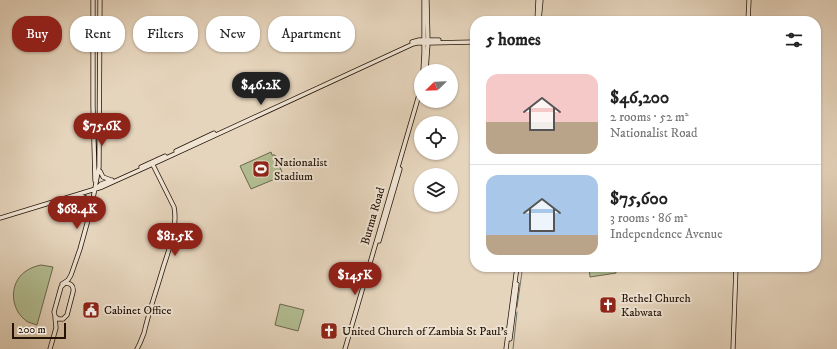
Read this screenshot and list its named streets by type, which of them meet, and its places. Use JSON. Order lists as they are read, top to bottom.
{
  "streets": {
    "main road": ["Burma Road"]
  },
  "places": {
    "sports": ["Nationalist Stadium"],
    "church": ["Bethel Church Kabwata", "United Church of Zambia St Paul's"],
    "public building": ["Cabinet Office"]
  },
  "scale_bar": "200 m",
  "north": "bottom left",
  "page": {
    "chip": [
      "Buy",
      "Rent",
      "Filters",
      "New",
      "Apartment"
    ],
    "heading": "5 homes",
    "list": [
      {
        "name": "$46,200",
        "note": "2 rooms · 52 m² · Nationalist Road"
      },
      {
        "name": "$75,600",
        "note": "3 rooms · 86 m² · Independence Avenue"
      }
    ],
    "price": [
      "$46.2K",
      "$75.6K",
      "$68.4K",
      "$81.5K",
      "$145K"
    ],
    "scale": "200 m"
  }
}
